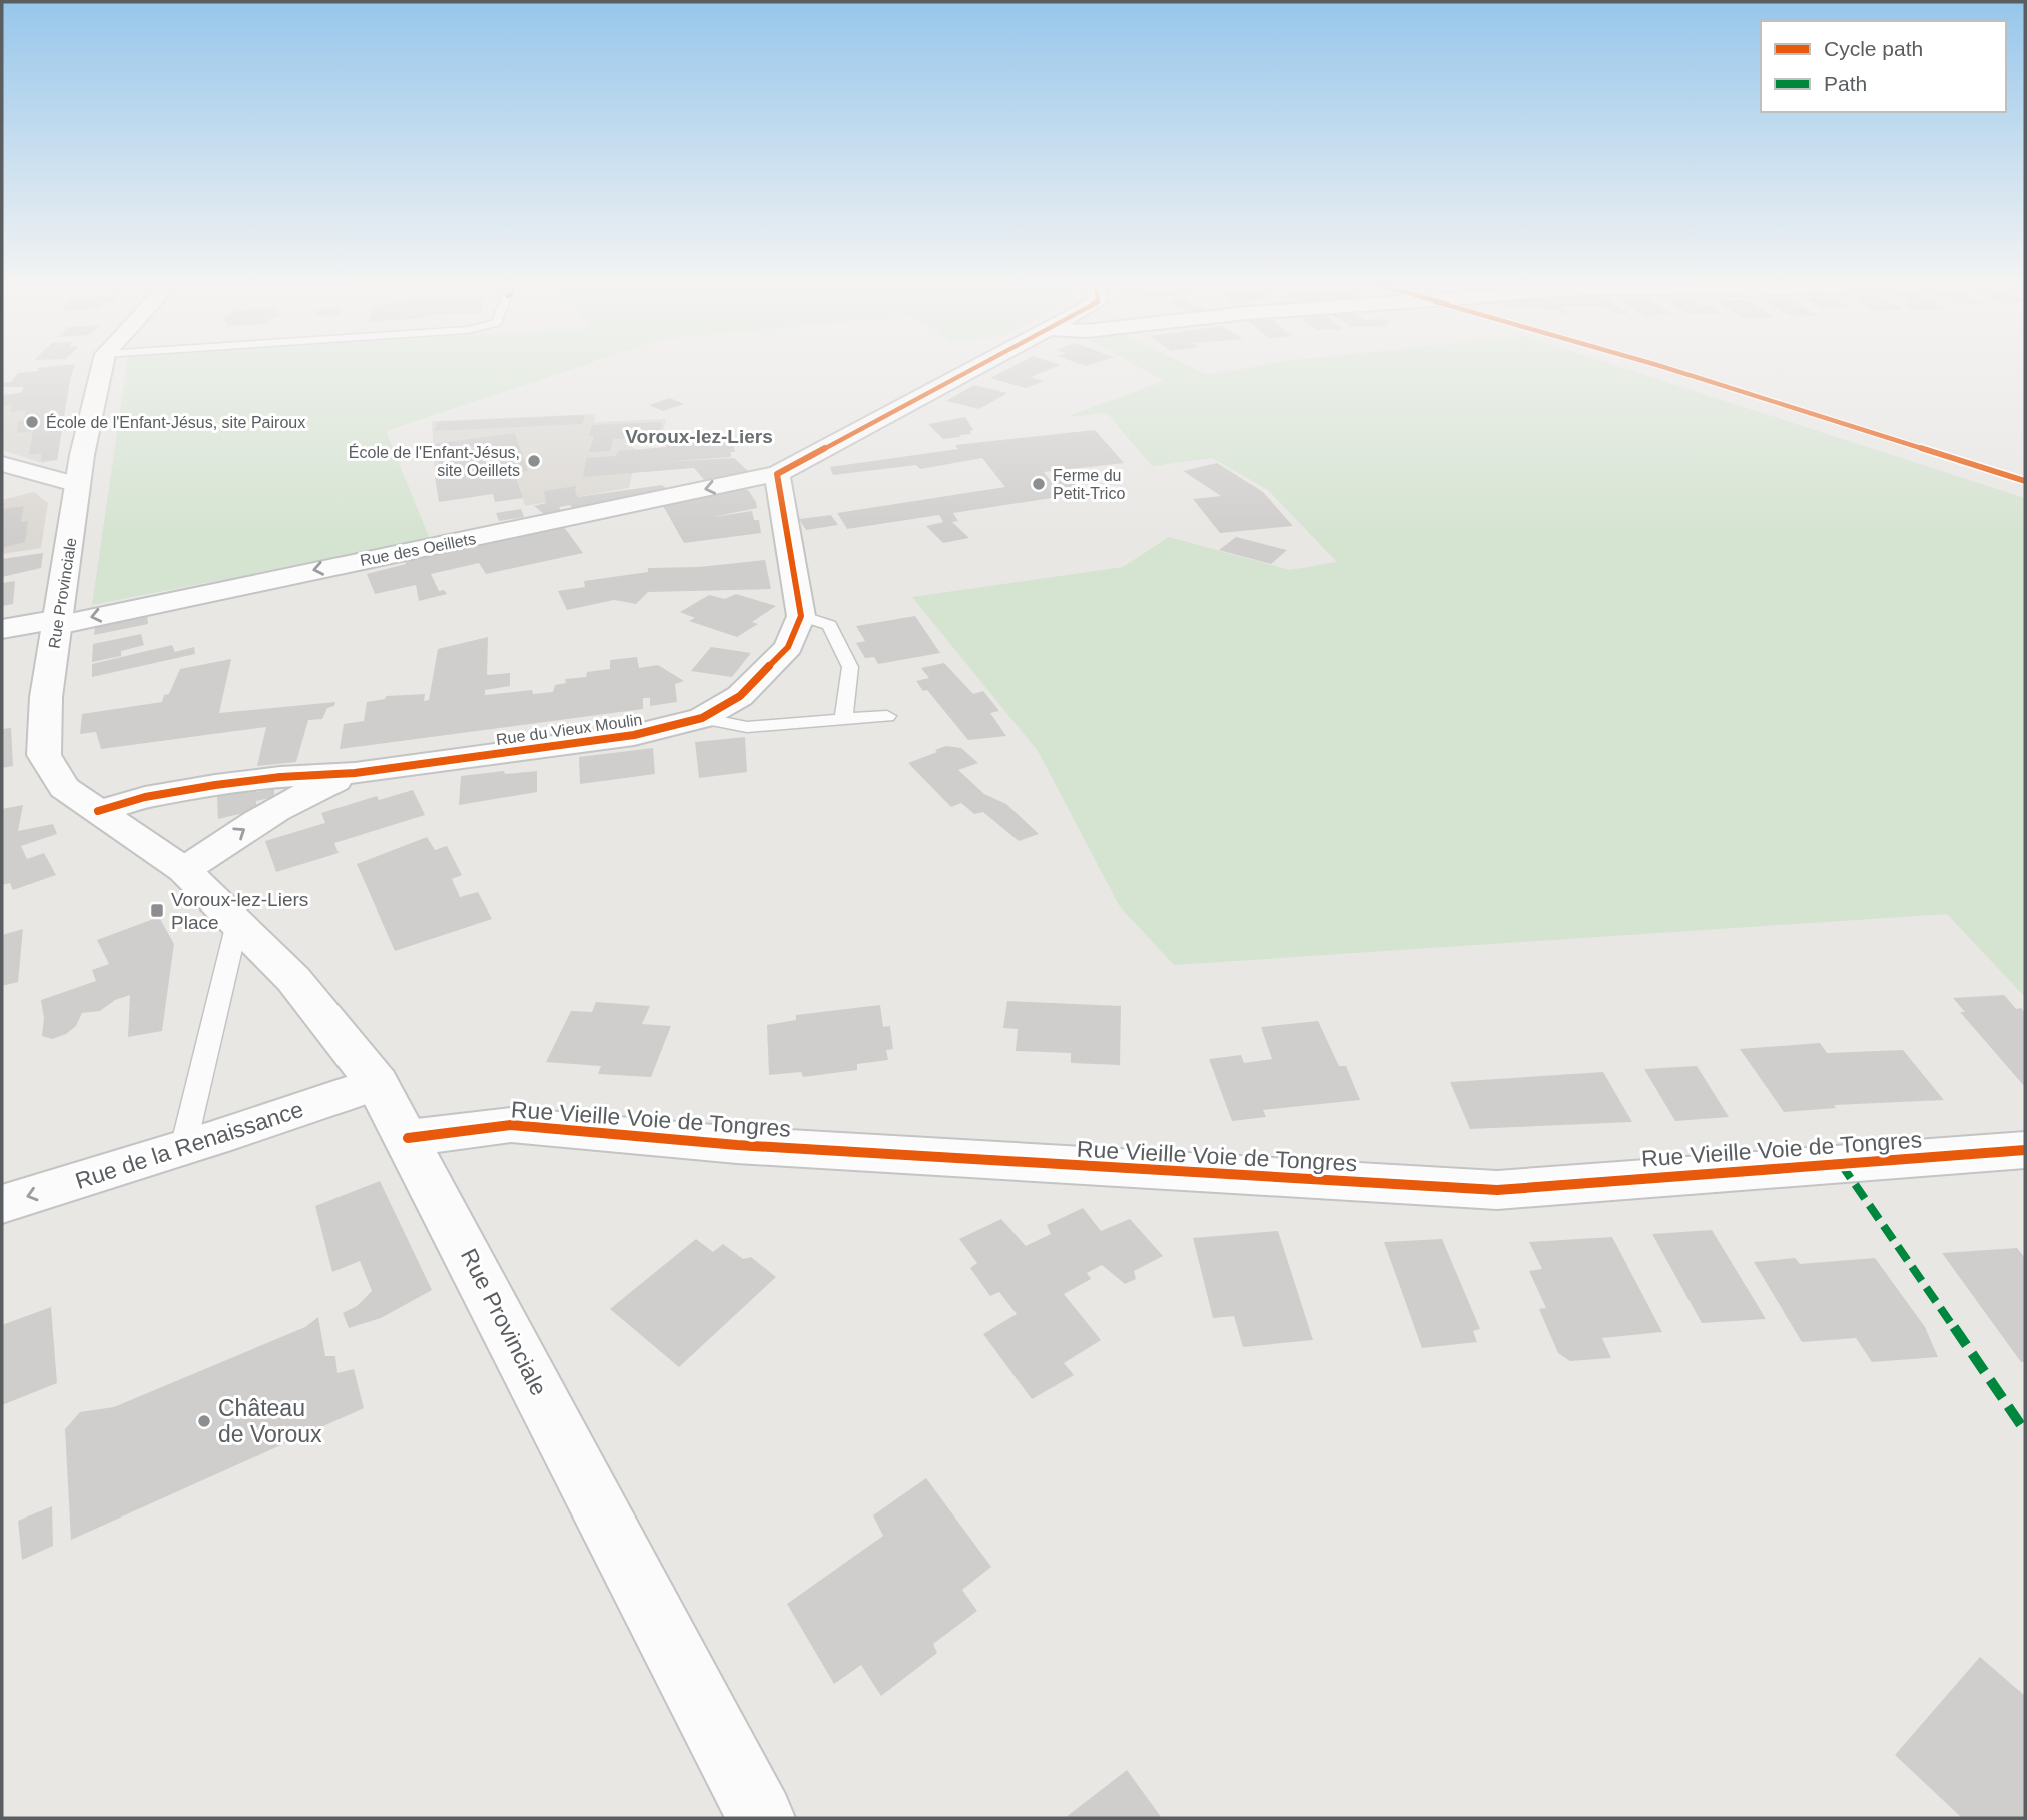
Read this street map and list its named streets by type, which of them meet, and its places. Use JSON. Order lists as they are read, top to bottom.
{
  "streets": {
    "street": [
      "Rue des Oeillets",
      "Rue Provinciale",
      "Rue du Vieux Moulin",
      "Rue Vieille Voie de Tongres",
      "Rue de la Renaissance"
    ]
  },
  "crossings": [
    ["Rue des Oeillets", "Rue Provinciale"],
    ["Rue Provinciale", "Rue Vieille Voie de Tongres"],
    ["Rue Provinciale", "Rue de la Renaissance"]
  ],
  "one_way": ["Rue de la Renaissance"],
  "districts": ["Voroux-lez-Liers"],
  "places": {
    "other": [
      "École de l'Enfant-Jésus, site Pairoux",
      "École de l'Enfant-Jésus, site Oeillets",
      "Ferme du Petit-Trico",
      "Château de Voroux"
    ],
    "transit": ["Voroux-lez-Liers Place"]
  },
  "legend": ["Cycle path", "Path"]
}
